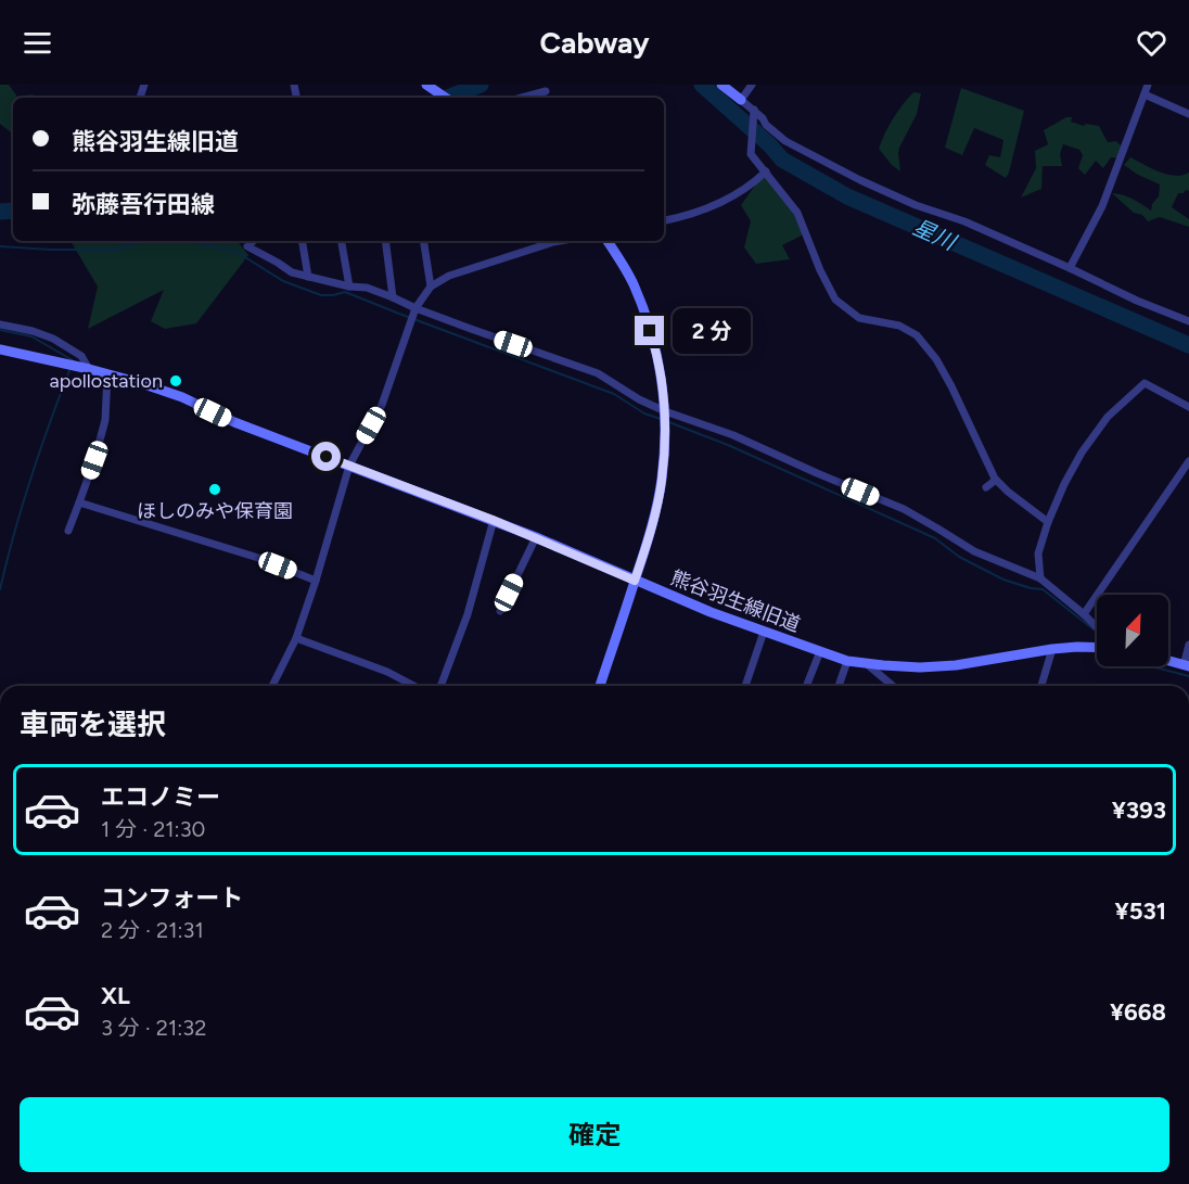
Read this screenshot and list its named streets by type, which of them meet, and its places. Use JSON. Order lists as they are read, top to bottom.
{
  "streets": {
    "street": ["熊谷羽生線旧道"]
  },
  "water": ["星川"],
  "places": ["apollostation", "ほしのみや保育園"],
  "north": "top right",
  "page": {
    "header": "Cabway",
    "banner": ["熊谷羽生線旧道", "弥藤吾行田線"],
    "bubble": "2 分",
    "heading": "車両を選択",
    "list": [
      {
        "name": "エコノミー",
        "note": "1 分 · 21:30",
        "value": "¥393"
      },
      {
        "name": "コンフォート",
        "note": "2 分 · 21:31",
        "value": "¥531"
      },
      {
        "name": "XL",
        "note": "3 分 · 21:32",
        "value": "¥668"
      }
    ],
    "buttons": "確定"
  }
}
